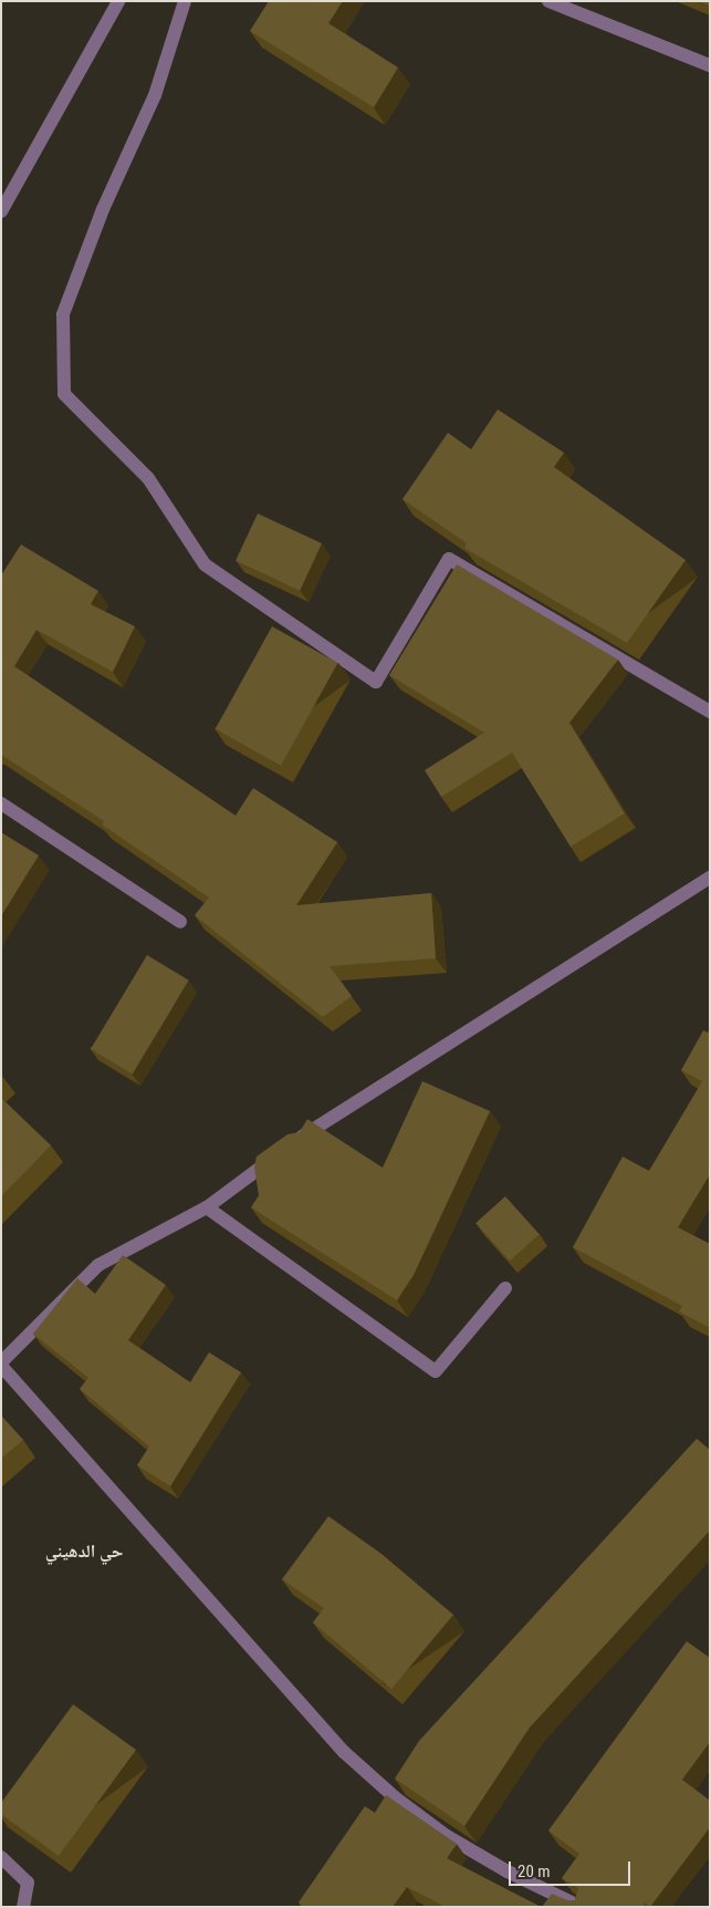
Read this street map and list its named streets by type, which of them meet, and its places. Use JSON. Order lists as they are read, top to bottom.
{
  "districts": ["حي الدهيني"],
  "scale_bar": "20 m"
}
